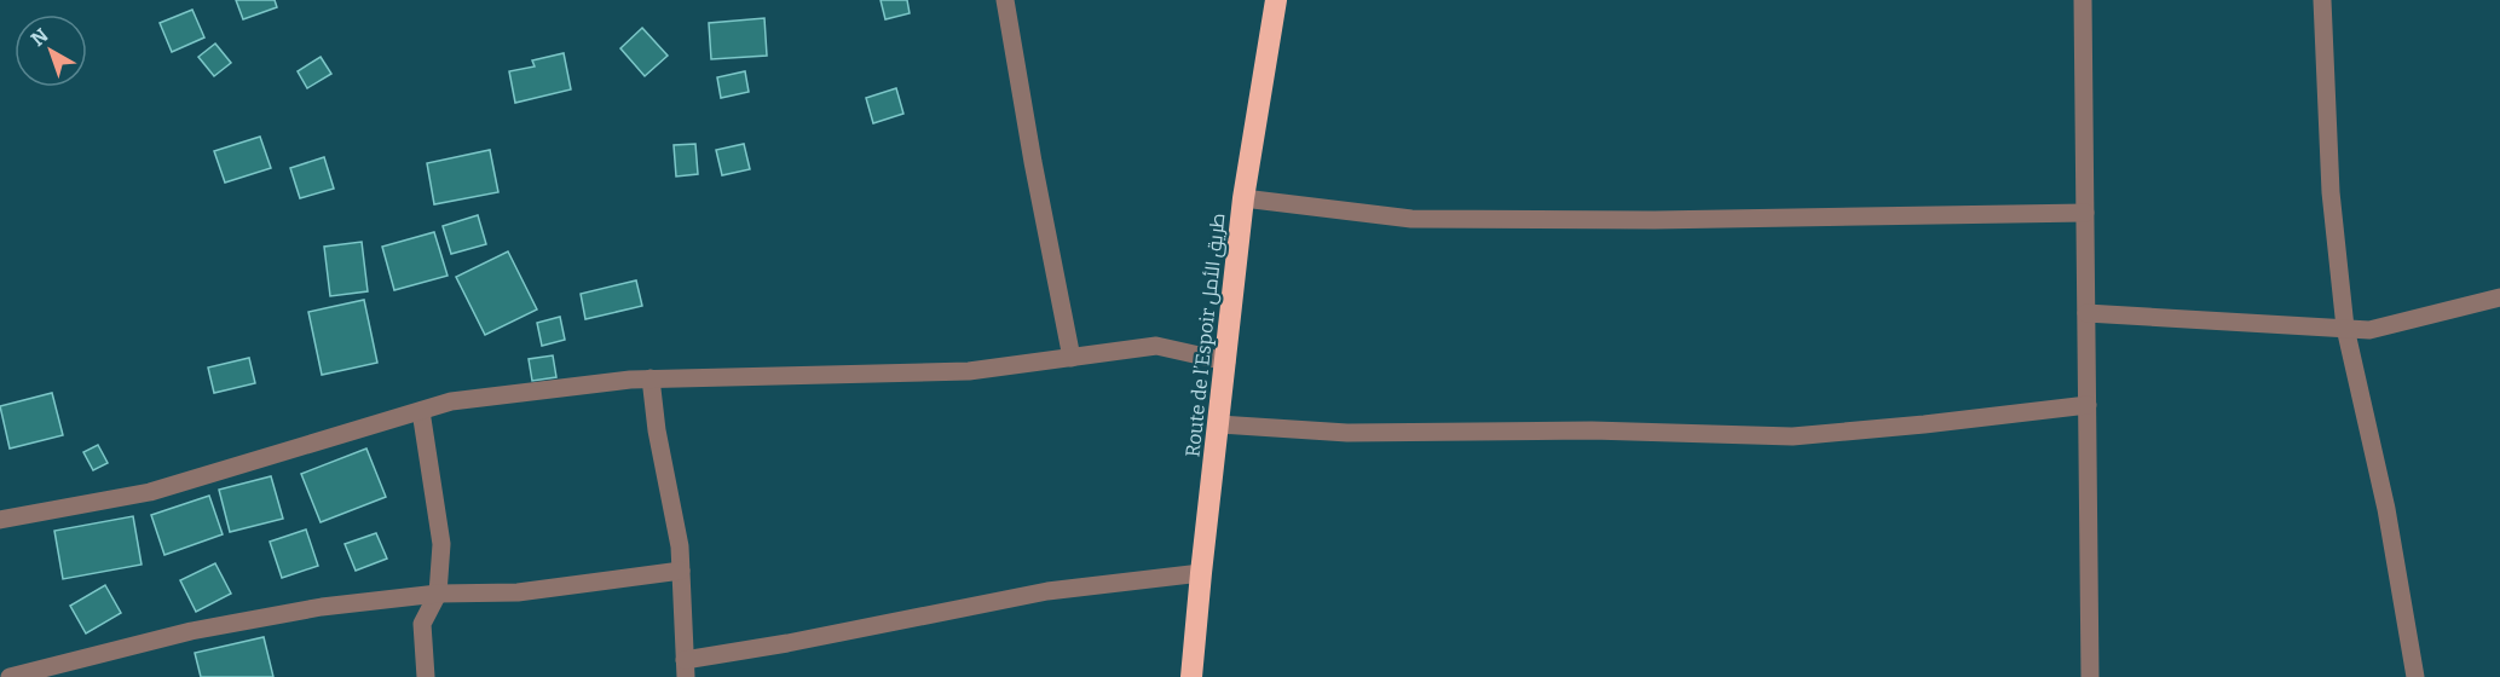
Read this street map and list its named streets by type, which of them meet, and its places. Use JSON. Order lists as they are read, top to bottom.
{
  "streets": {
    "highway": ["Route de l’Espoir طريق الأمل"]
  },
  "north": "top left"
}
